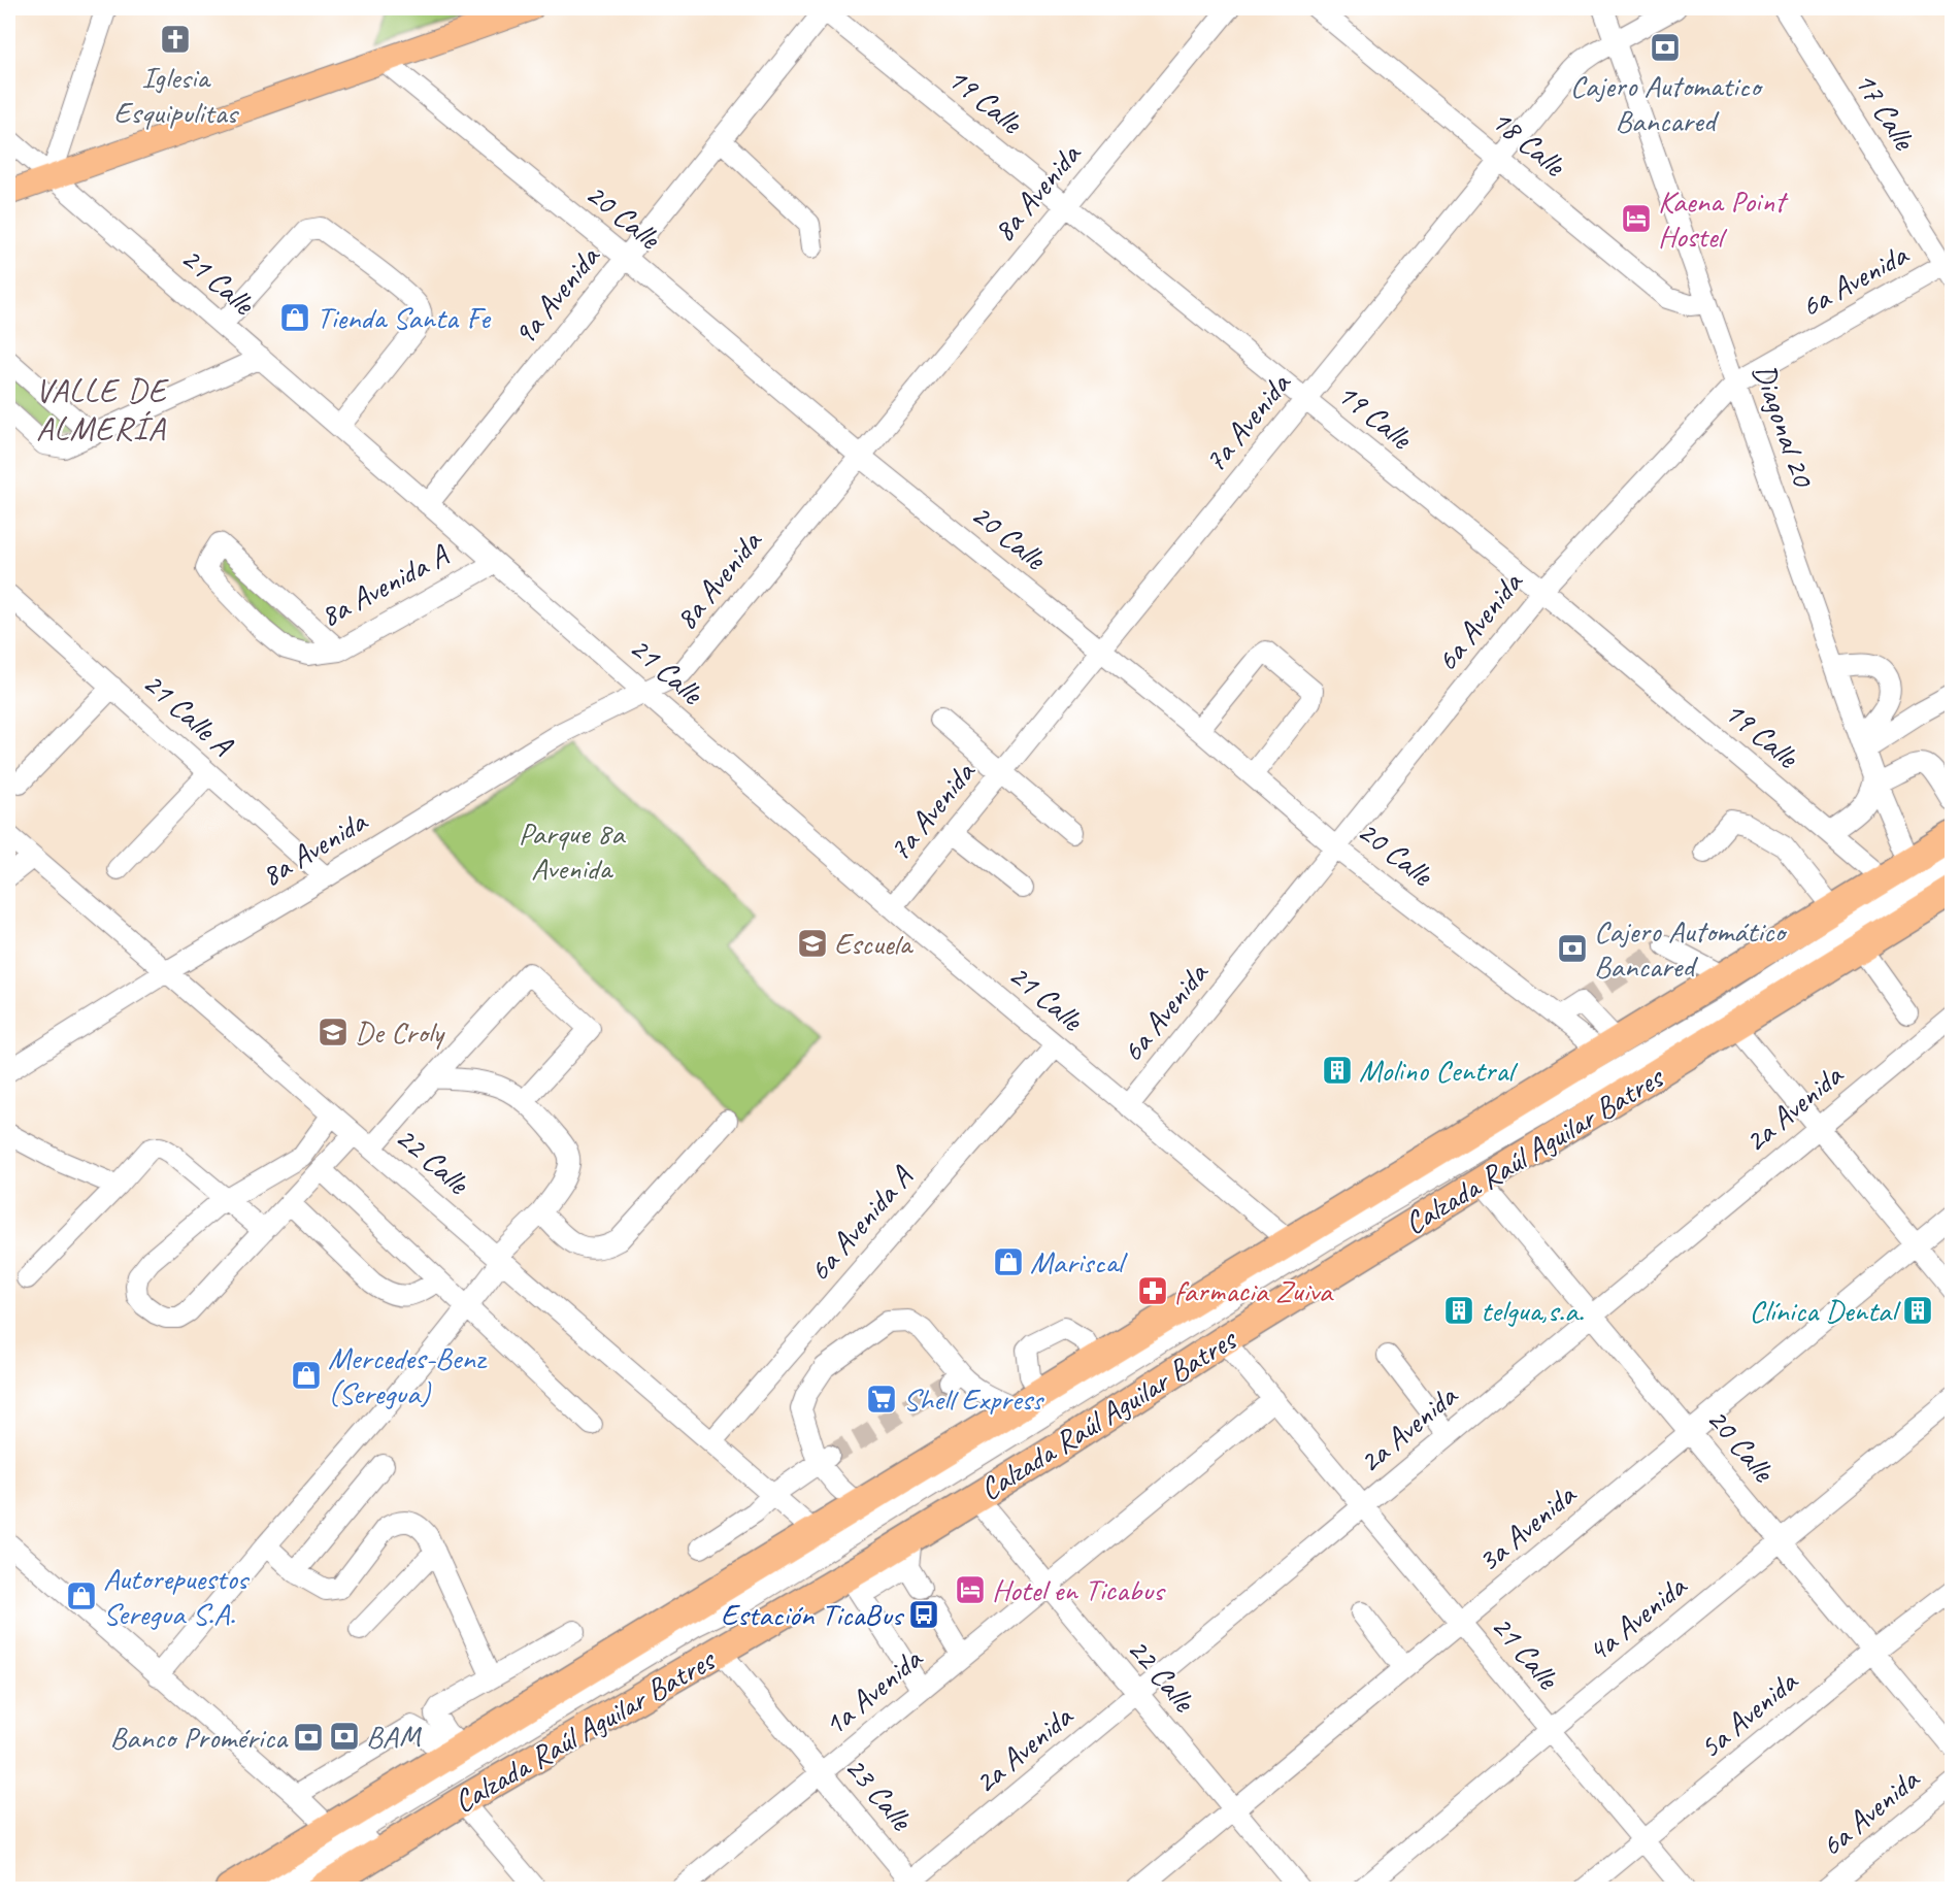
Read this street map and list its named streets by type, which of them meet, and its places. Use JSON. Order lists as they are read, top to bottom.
{
  "streets": {
    "highway": ["Calzada Raúl Aguilar Batres"],
    "street": [
      "19 Calle",
      "17 Calle",
      "18 Calle",
      "8a Avenida",
      "20 Calle",
      "21 Calle",
      "6a Avenida",
      "9a Avenida",
      "7a Avenida",
      "Diagonal 20",
      "8a Avenida A",
      "21 Calle A",
      "2a Avenida",
      "22 Calle",
      "6a Avenida A",
      "3a Avenida",
      "4a Avenida",
      "1a Avenida",
      "5a Avenida",
      "23 Calle"
    ]
  },
  "crossings": [
    ["19 Calle", "8a Avenida"],
    ["19 Calle", "6a Avenida"],
    ["19 Calle", "9a Avenida"],
    ["19 Calle", "7a Avenida"],
    ["19 Calle", "Calzada Raúl Aguilar Batres"],
    ["17 Calle", "6a Avenida"],
    ["18 Calle", "7a Avenida"],
    ["18 Calle", "Diagonal 20"],
    ["8a Avenida", "20 Calle"],
    ["8a Avenida", "21 Calle"],
    ["8a Avenida", "21 Calle A"],
    ["8a Avenida", "22 Calle"],
    ["20 Calle", "6a Avenida"],
    ["20 Calle", "9a Avenida"],
    ["20 Calle", "7a Avenida"],
    ["20 Calle", "2a Avenida"],
    ["20 Calle", "Calzada Raúl Aguilar Batres"],
    ["20 Calle", "3a Avenida"],
    ["20 Calle", "4a Avenida"],
    ["20 Calle", "5a Avenida"],
    ["21 Calle", "6a Avenida"],
    ["21 Calle", "9a Avenida"],
    ["21 Calle", "7a Avenida"],
    ["21 Calle", "8a Avenida A"],
    ["21 Calle", "2a Avenida"],
    ["21 Calle", "Calzada Raúl Aguilar Batres"],
    ["21 Calle", "6a Avenida A"],
    ["21 Calle", "3a Avenida"],
    ["21 Calle", "4a Avenida"],
    ["21 Calle", "1a Avenida"],
    ["21 Calle", "5a Avenida"],
    ["6a Avenida", "Diagonal 20"],
    ["7a Avenida", "Diagonal 20"],
    ["Diagonal 20", "Calzada Raúl Aguilar Batres"],
    ["2a Avenida", "22 Calle"],
    ["2a Avenida", "23 Calle"],
    ["Calzada Raúl Aguilar Batres", "22 Calle"],
    ["Calzada Raúl Aguilar Batres", "23 Calle"],
    ["22 Calle", "6a Avenida A"],
    ["22 Calle", "3a Avenida"],
    ["22 Calle", "1a Avenida"],
    ["1a Avenida", "23 Calle"]
  ],
  "districts": ["VALLE DE ALMERÍA"],
  "parks": ["Parque 8a Avenida"],
  "places": {
    "church": ["Iglesia Esquipulitas"],
    "bank": [
      "Cajero Automatico Bancared",
      "Cajero Automático Bancared",
      "BAM",
      "Banco Promérica"
    ],
    "hotel": ["Kaena Point Hostel", "Hotel en Ticabus"],
    "shop": [
      "Tienda Santa Fe",
      "Mariscal",
      "Mercedes-Benz (Seregua)",
      "Autorepuestos Seregua S.A."
    ],
    "school or university": ["Escuela", "De Croly"],
    "building": ["Molino Central", "telgua,s.a.", "Clínica Dental"],
    "pharmacy": ["farmacia Zuiva"],
    "supermarket": ["Shell Express"],
    "bus stop": ["Estación TicaBus"]
  }
}
